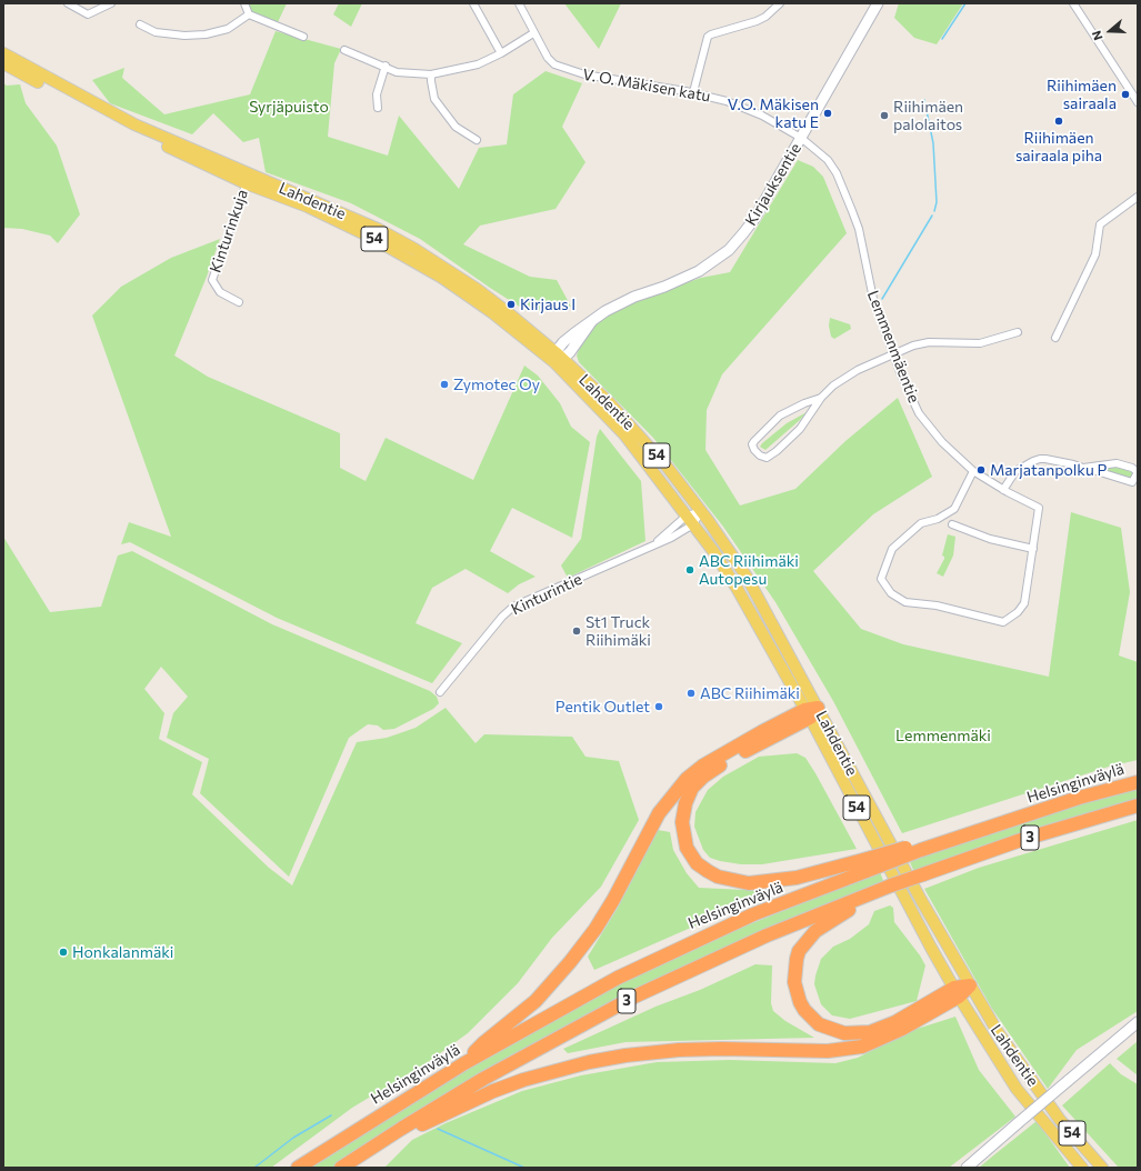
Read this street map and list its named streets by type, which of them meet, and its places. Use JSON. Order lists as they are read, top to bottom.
{
  "streets": {
    "highway": ["Helsinginväylä", "3"],
    "main road": ["Lahdentie", "54"],
    "street": [
      "V. O. Mäkisen katu",
      "Kirjauksentie",
      "Kinturinkuja",
      "Lemmenmäentie",
      "Kinturintie"
    ]
  },
  "crossings": [
    ["V. O. Mäkisen katu", "Kirjauksentie"],
    ["V. O. Mäkisen katu", "Lemmenmäentie"],
    ["Kirjauksentie", "Lahdentie"],
    ["Kirjauksentie", "Lemmenmäentie"],
    ["Lahdentie", "Kinturinkuja"],
    ["Lahdentie", "Kinturintie"]
  ],
  "parks": ["Syrjäpuisto", "Lemmenmäki"],
  "places": [
    "Riihimäen sairaala",
    "V.O. Mäkisen katu E",
    "Riihimäen palolaitos",
    "Riihimäen sairaala piha",
    "Kirjaus I",
    "Zymotec Oy",
    "Marjatanpolku P",
    "ABC Riihimäki Autopesu",
    "St1 Truck Riihimäki",
    "ABC Riihimäki",
    "Pentik Outlet",
    "Honkalanmäki"
  ],
  "north": "left"
}
